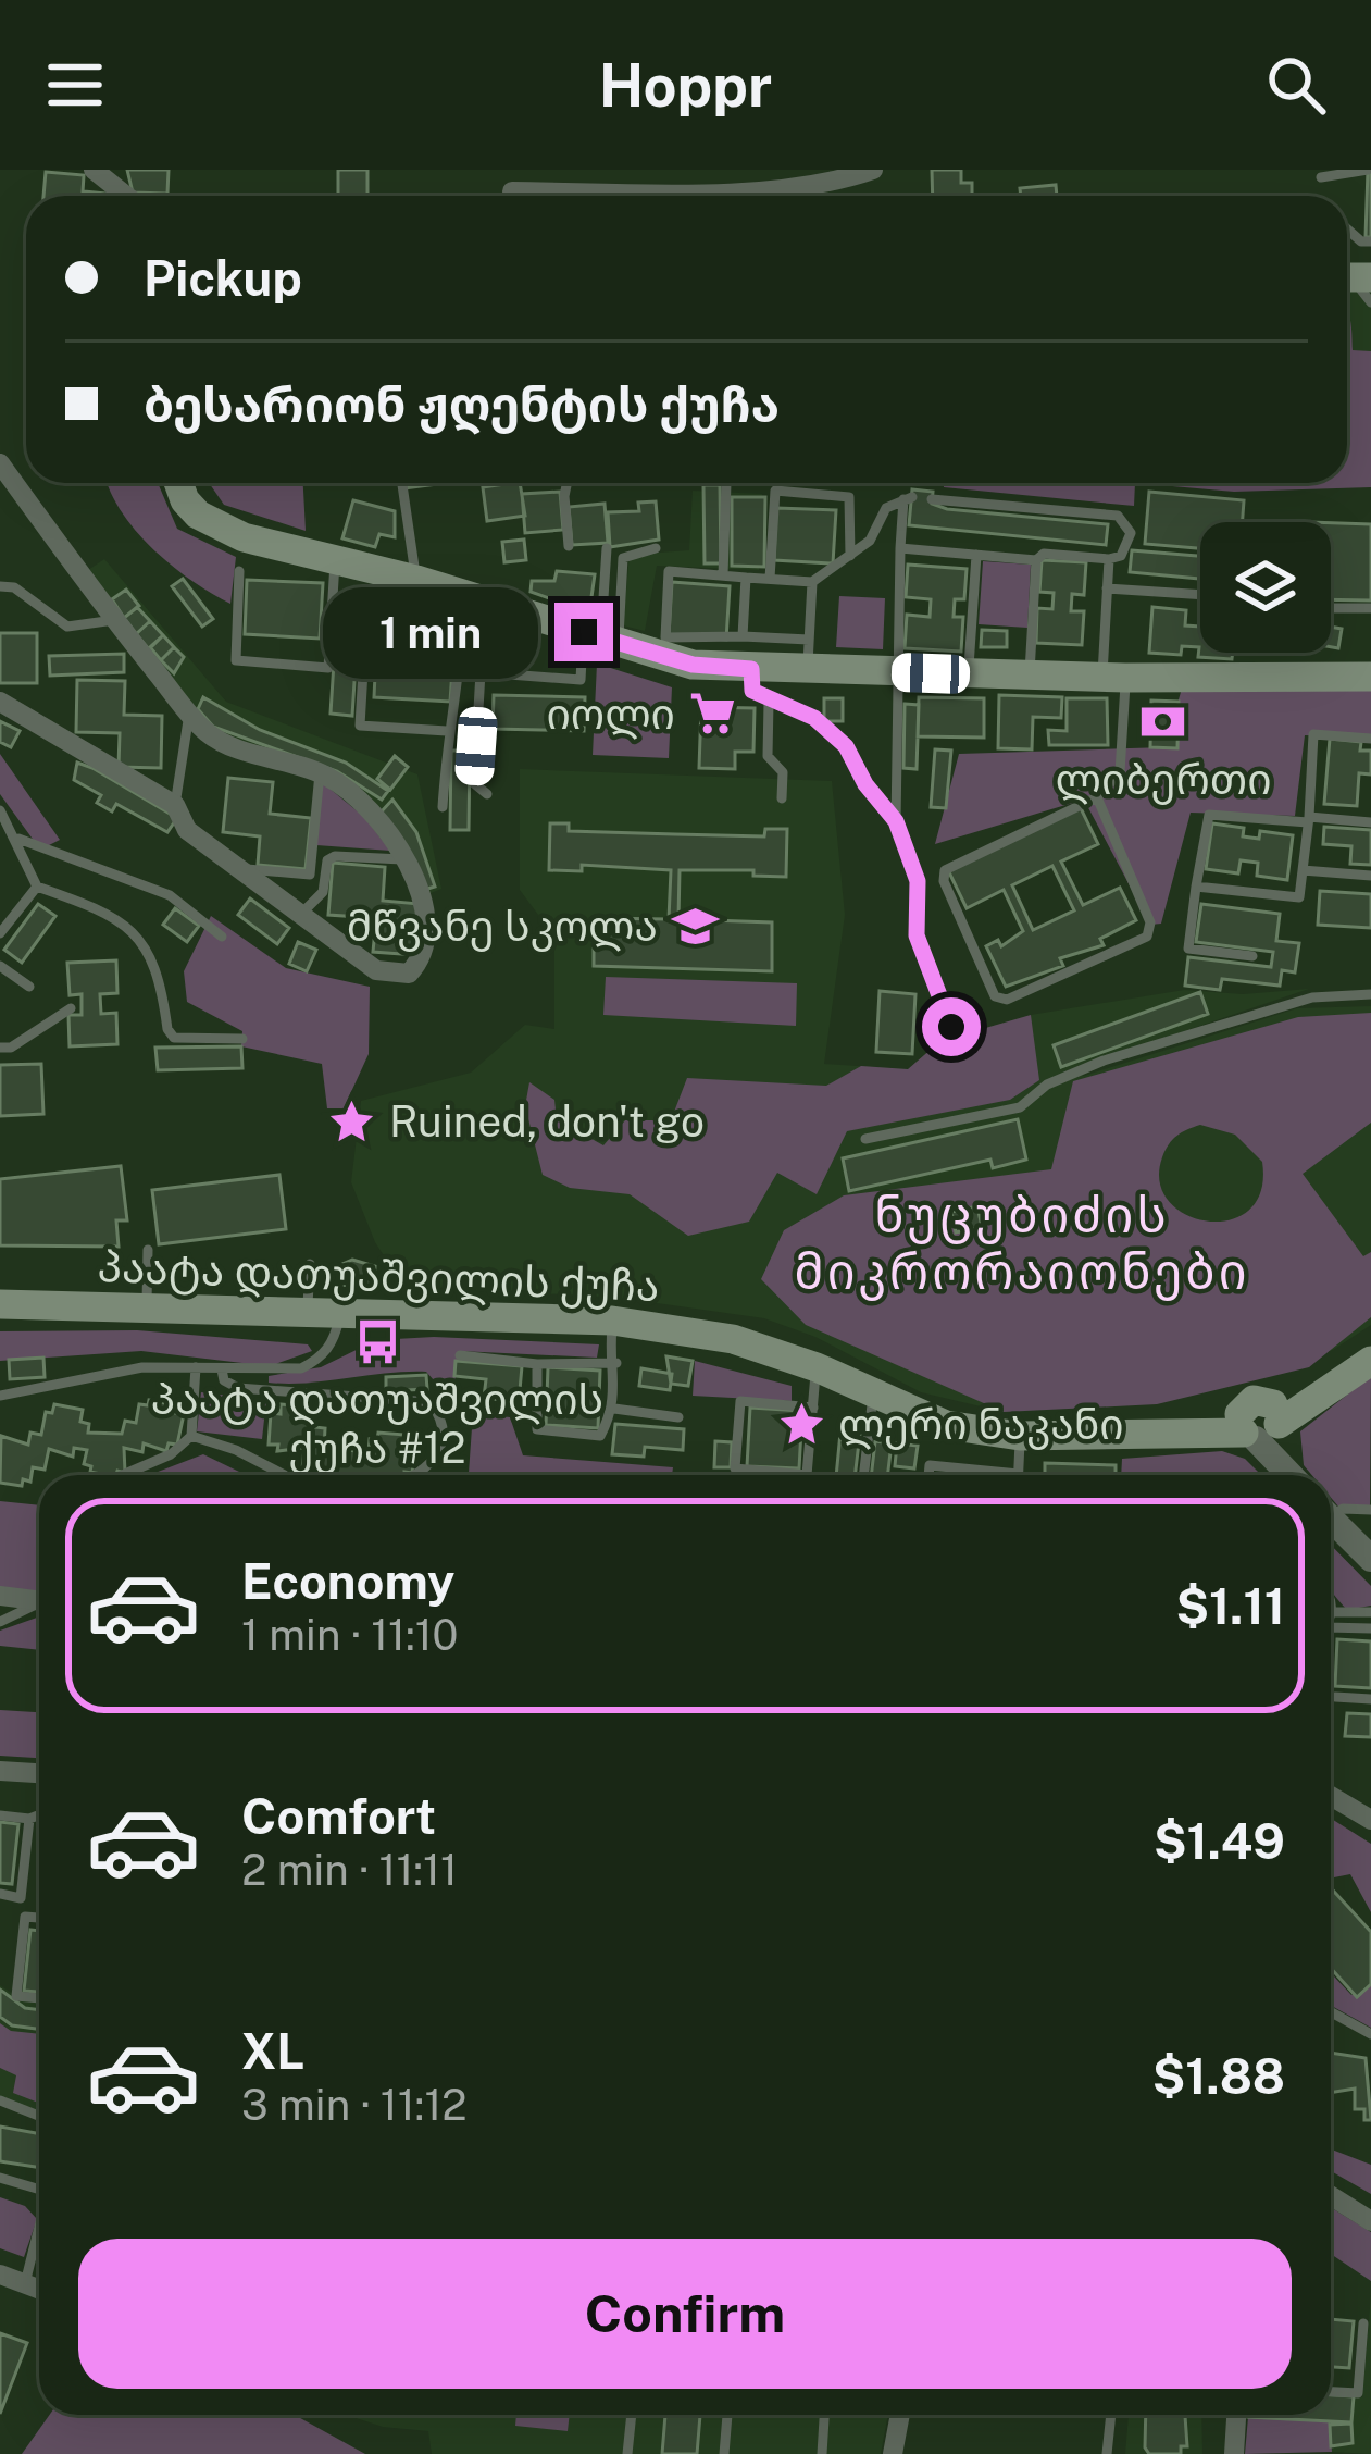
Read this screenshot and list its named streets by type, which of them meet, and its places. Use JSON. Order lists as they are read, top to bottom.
{
  "streets": {
    "main road": ["პაატა დათუაშვილის ქუჩა"]
  },
  "districts": ["ნუცუბიძის მიკრორაიონები"],
  "places": {
    "supermarket": ["იოლი"],
    "bank": ["ლიბერთი"],
    "school or university": ["მწვანე სკოლა"],
    "place": ["Ruined, don't go", "ლერი ნაკანი"],
    "bus stop": ["პაატა დათუაშვილის ქუჩა #12"]
  },
  "page": {
    "header": "Hoppr",
    "banner": ["Pickup", "ბესარიონ ჟღენტის ქუჩა"],
    "bubble": "1 min",
    "list": [
      {
        "name": "Economy",
        "note": "1 min · 11:10",
        "value": "$1.11"
      },
      {
        "name": "Comfort",
        "note": "2 min · 11:11",
        "value": "$1.49"
      },
      {
        "name": "XL",
        "note": "3 min · 11:12",
        "value": "$1.88"
      }
    ],
    "buttons": "Confirm"
  }
}
